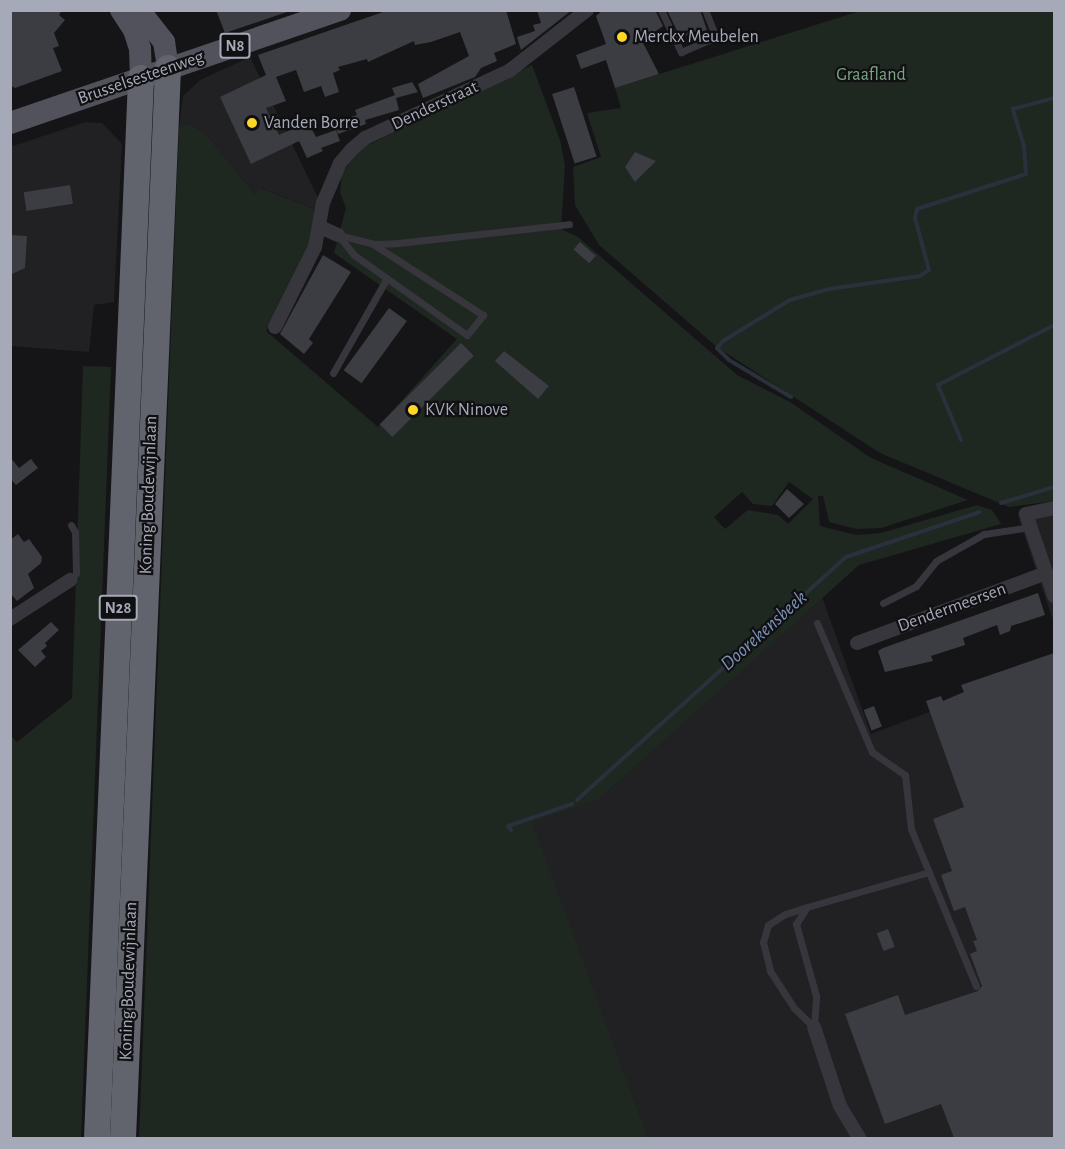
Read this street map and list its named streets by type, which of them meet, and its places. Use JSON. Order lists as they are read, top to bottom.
{
  "streets": {
    "highway": ["Koning Boudewijnlaan", "N28"],
    "main road": ["N8", "Brusselsesteenweg"],
    "street": ["Denderstraat", "Dendermeersen"]
  },
  "crossings": [
    ["Brusselsesteenweg", "Koning Boudewijnlaan"],
    ["Brusselsesteenweg", "N28"],
    ["Koning Boudewijnlaan", "N28"]
  ],
  "water": ["Doorekensbeek"],
  "parks": ["Graafland"],
  "places": ["Merckx Meubelen", "Vanden Borre", "KVK Ninove"]
}
